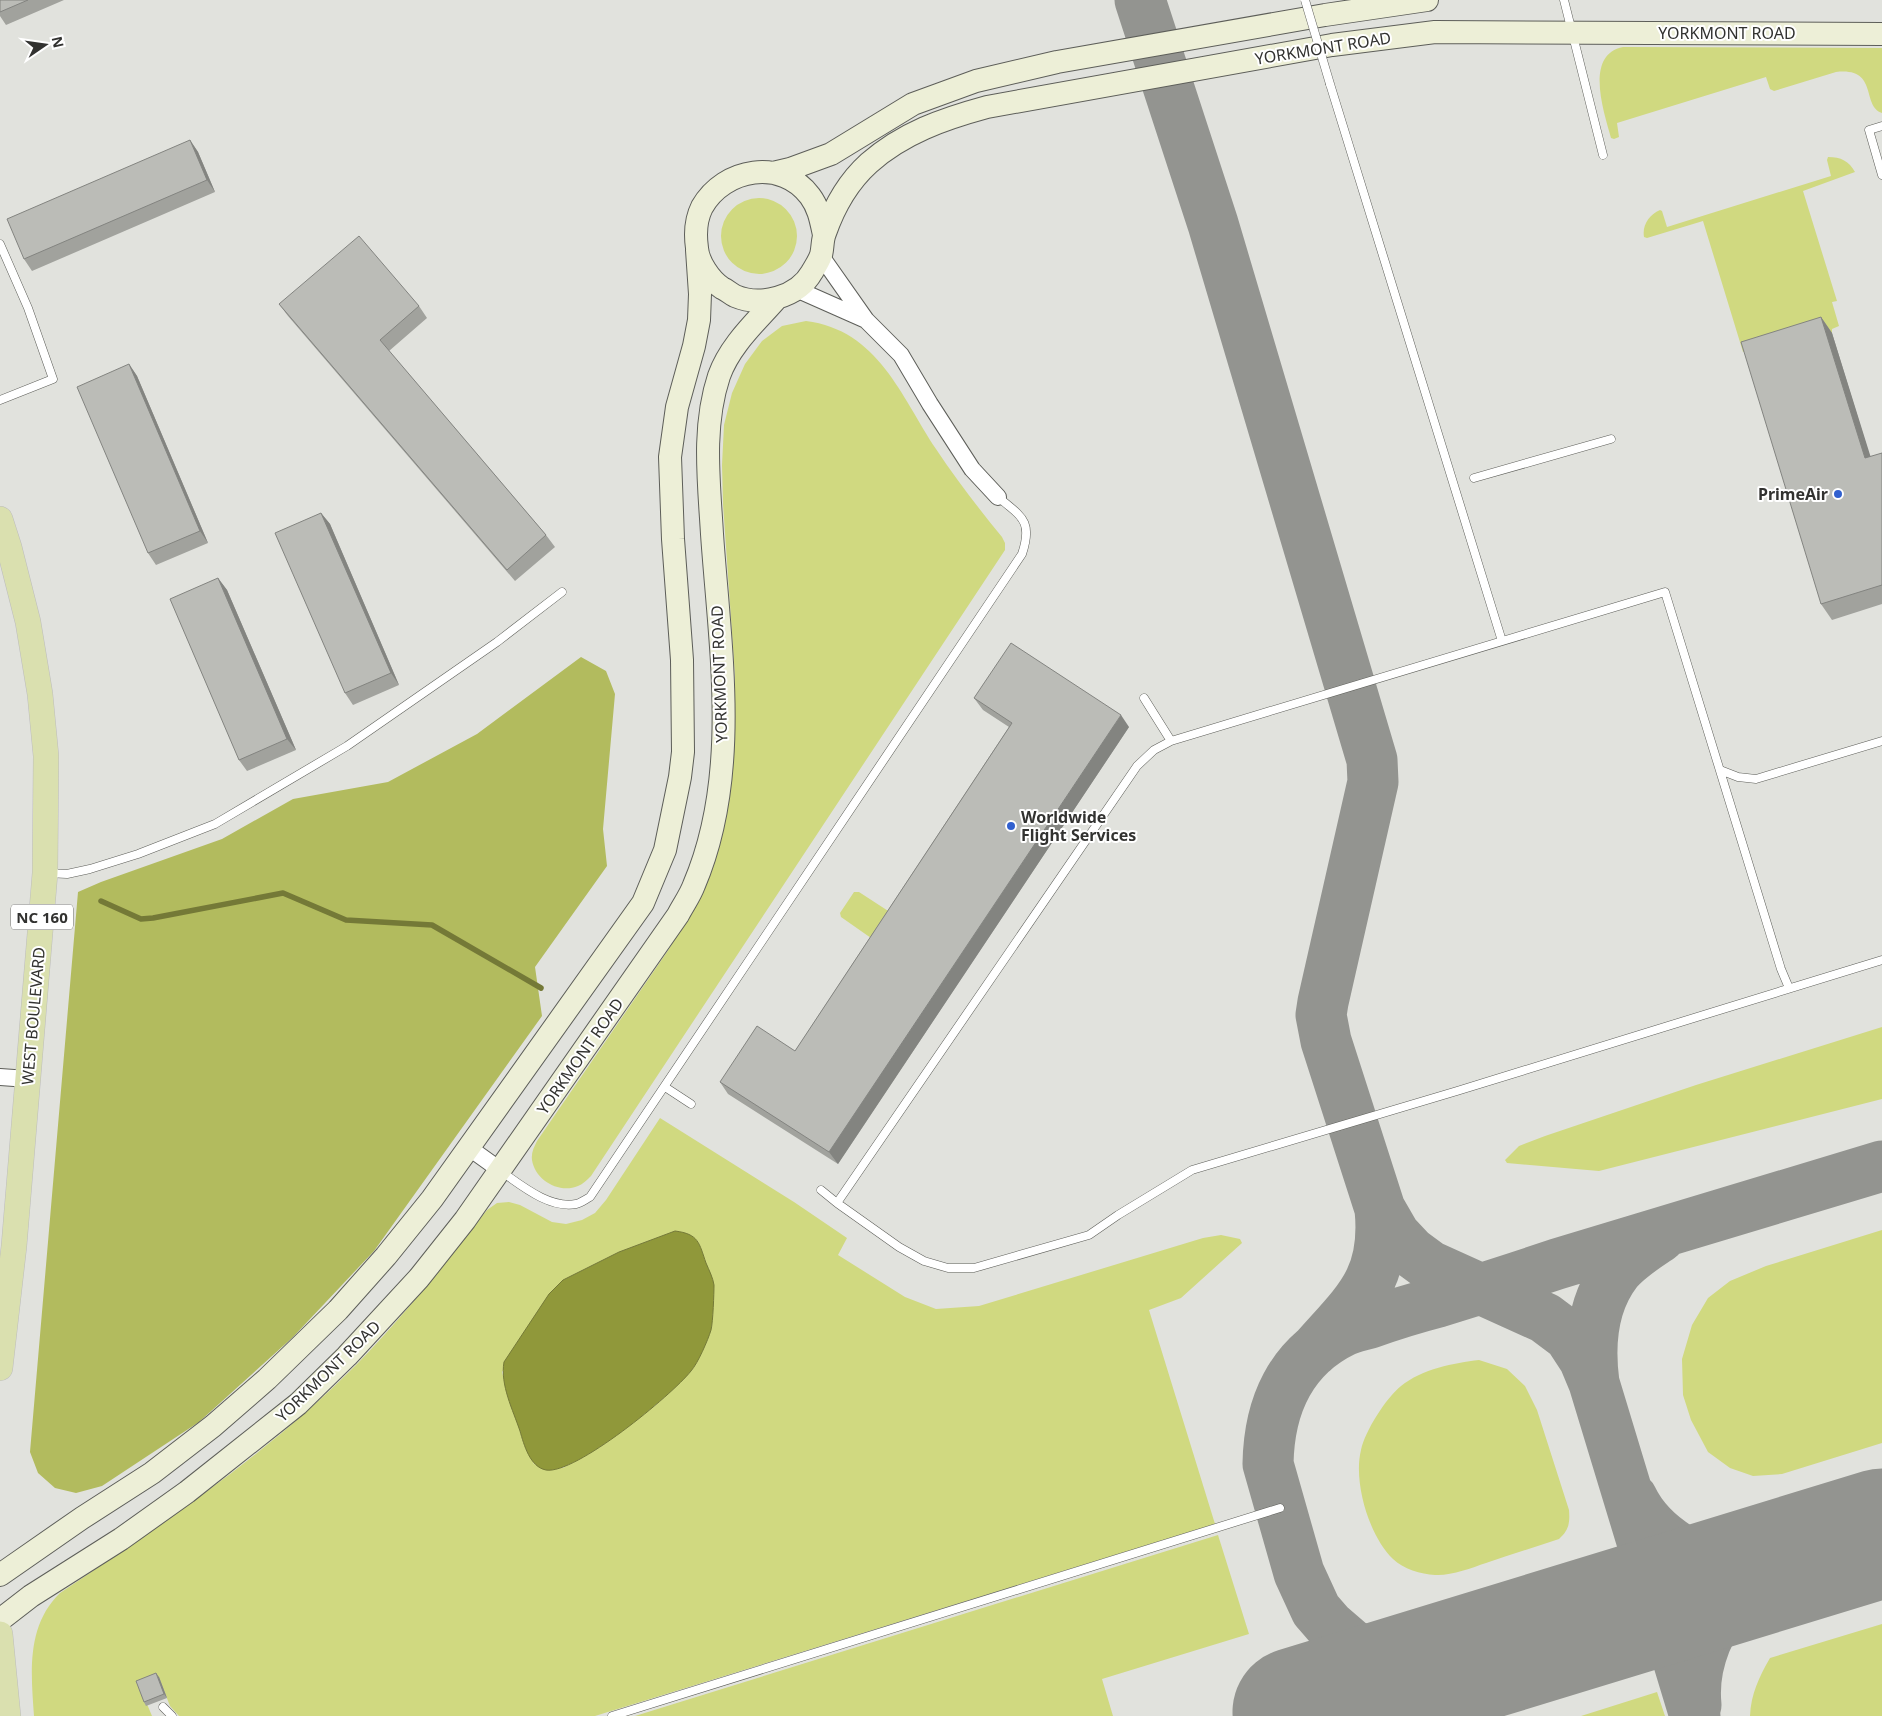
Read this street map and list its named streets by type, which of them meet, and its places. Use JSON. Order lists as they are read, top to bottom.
{
  "streets": {
    "main road": ["NC 160", "WEST BOULEVARD"],
    "street": ["YORKMONT ROAD"]
  },
  "places": ["PrimeAir", "Worldwide Flight Services"],
  "north": "right"
}
